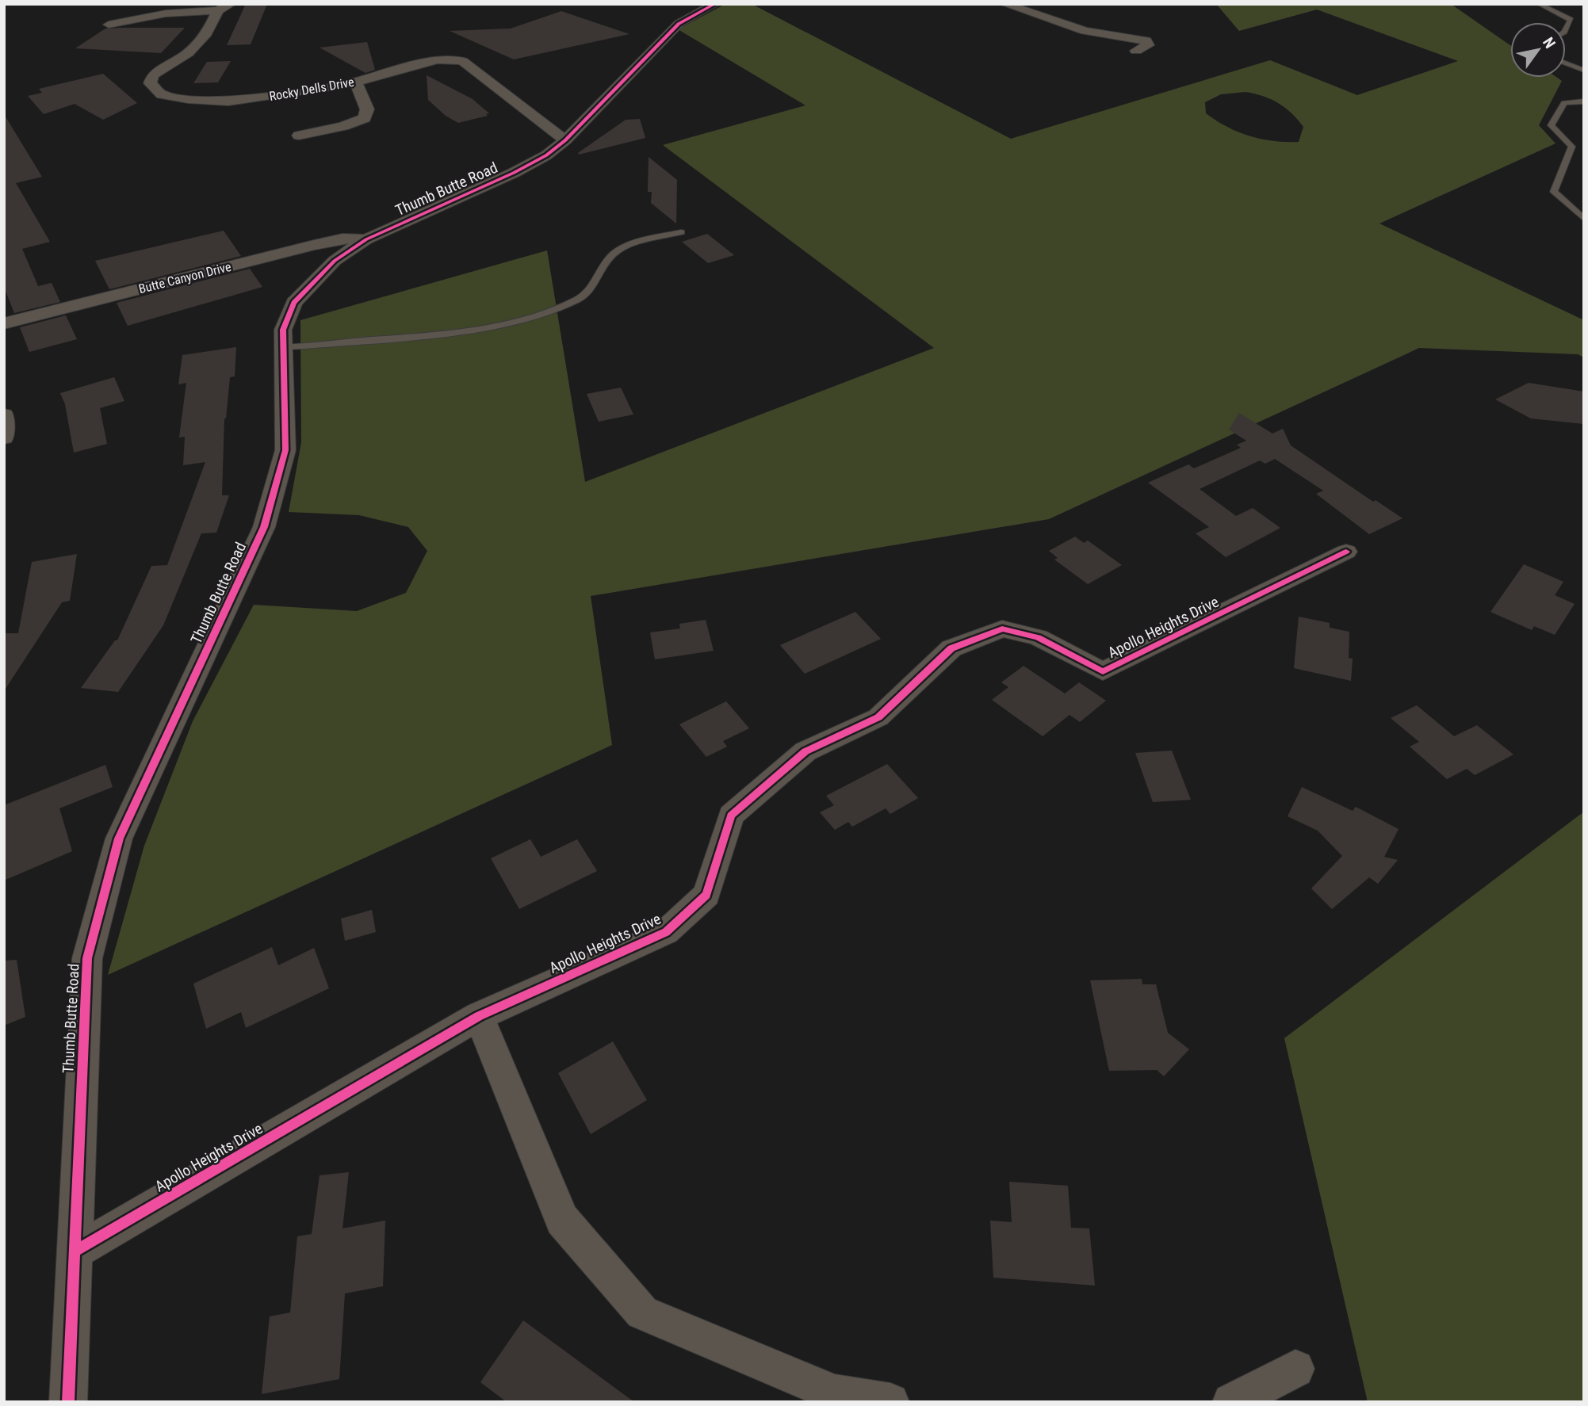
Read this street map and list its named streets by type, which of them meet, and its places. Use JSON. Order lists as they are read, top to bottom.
{
  "streets": {
    "street": [
      "Rocky Dells Drive",
      "Thumb Butte Road",
      "Butte Canyon Drive",
      "Apollo Heights Drive"
    ]
  },
  "crossings": [
    ["Rocky Dells Drive", "Thumb Butte Road"],
    ["Thumb Butte Road", "Butte Canyon Drive"],
    ["Thumb Butte Road", "Apollo Heights Drive"]
  ],
  "north": "top right"
}
